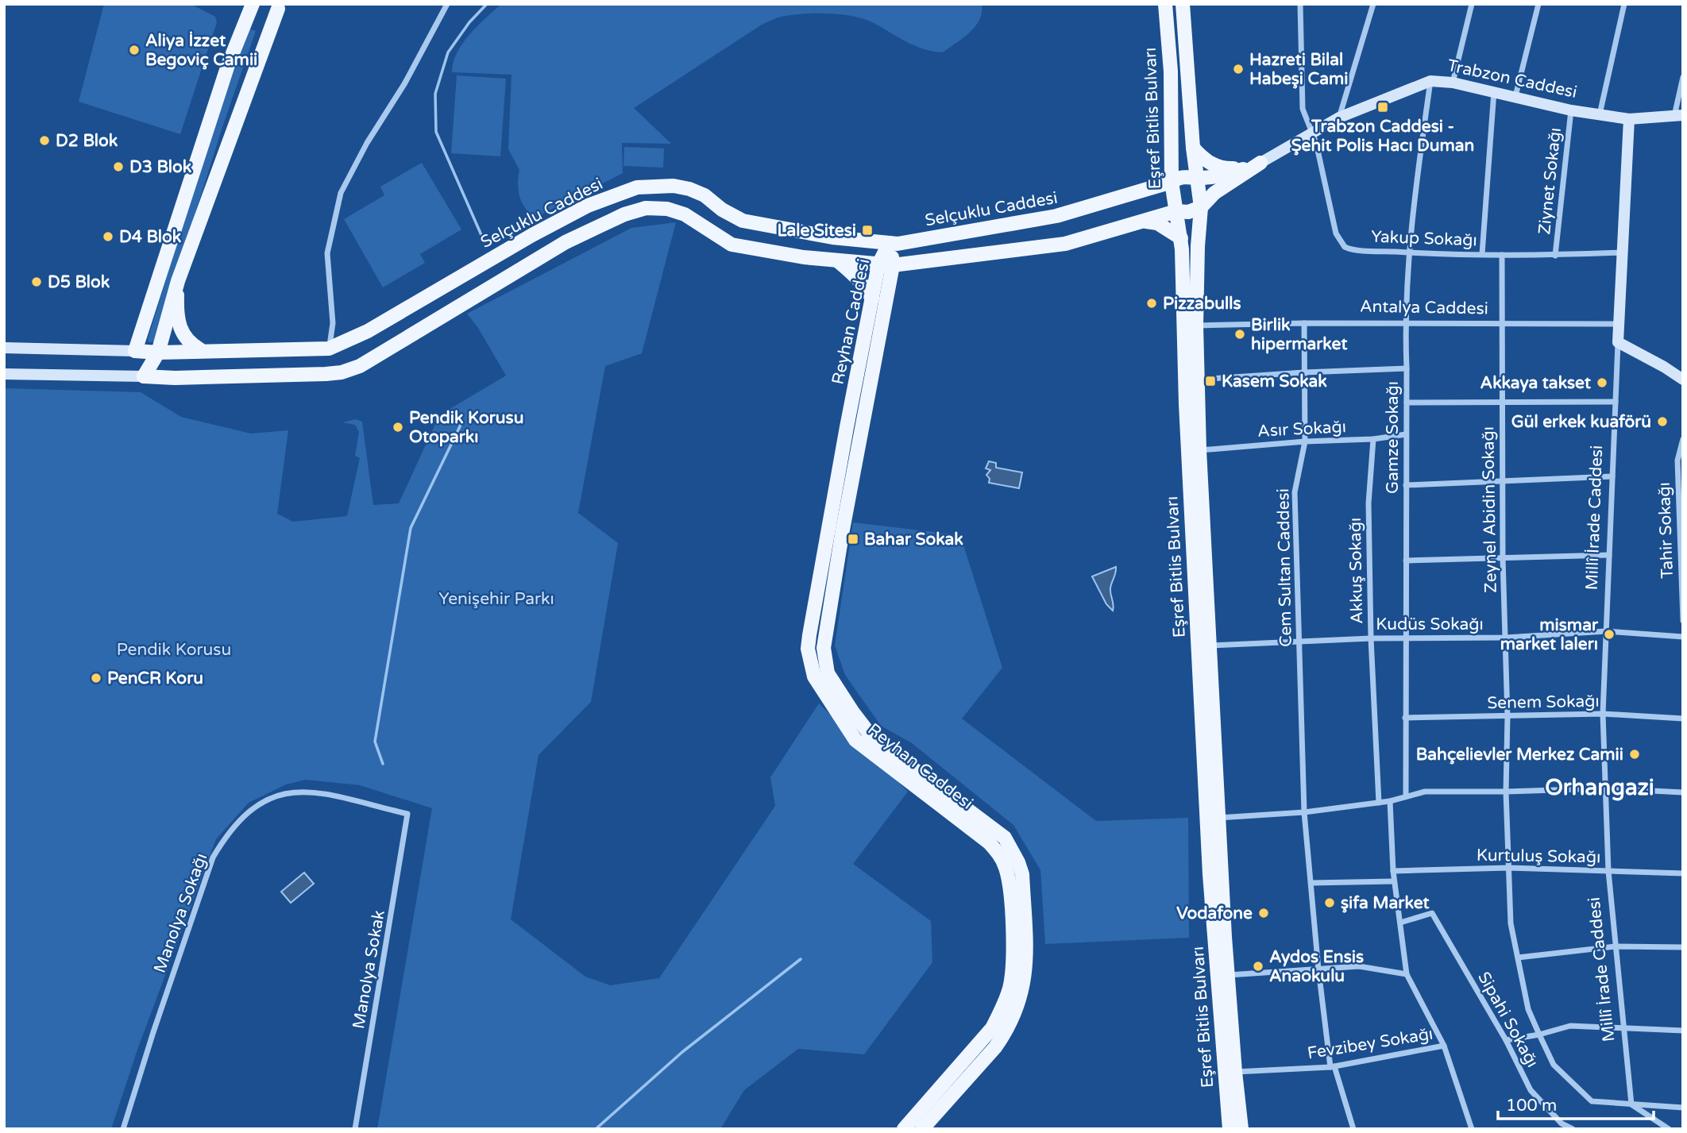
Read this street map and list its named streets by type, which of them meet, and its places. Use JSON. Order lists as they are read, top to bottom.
{
  "streets": {
    "main road": [
      "Trabzon Caddesi",
      "Eşref Bitlis Bulvarı",
      "Selçuklu Caddesi",
      "Reyhan Caddesi",
      "Millî İrade Caddesi"
    ],
    "street": [
      "Ziynet Sokağı",
      "Yakup Sokağı",
      "Antalya Caddesi",
      "Asır Sokağı",
      "Gamze Sokağı",
      "Zeynel Abidin Sokağı",
      "Tahir Sokağı",
      "Cem Sultan Caddesi",
      "Akkuş Sokağı",
      "Kudüs Sokağı",
      "Senem Sokağı",
      "Kurtuluş Sokağı",
      "Manolya Sokağı",
      "Manolya Sokak",
      "Sipahi Sokağı",
      "Fevzibey Sokağı"
    ]
  },
  "crossings": [
    ["Trabzon Caddesi", "Eşref Bitlis Bulvarı"],
    ["Trabzon Caddesi", "Ziynet Sokağı"],
    ["Trabzon Caddesi", "Selçuklu Caddesi"],
    ["Trabzon Caddesi", "Yakup Sokağı"],
    ["Trabzon Caddesi", "Gamze Sokağı"],
    ["Trabzon Caddesi", "Millî İrade Caddesi"],
    ["Eşref Bitlis Bulvarı", "Selçuklu Caddesi"],
    ["Eşref Bitlis Bulvarı", "Antalya Caddesi"],
    ["Eşref Bitlis Bulvarı", "Asır Sokağı"],
    ["Eşref Bitlis Bulvarı", "Kudüs Sokağı"],
    ["Eşref Bitlis Bulvarı", "Fevzibey Sokağı"],
    ["Ziynet Sokağı", "Yakup Sokağı"],
    ["Selçuklu Caddesi", "Reyhan Caddesi"],
    ["Yakup Sokağı", "Gamze Sokağı"],
    ["Yakup Sokağı", "Zeynel Abidin Sokağı"],
    ["Yakup Sokağı", "Millî İrade Caddesi"],
    ["Antalya Caddesi", "Gamze Sokağı"],
    ["Antalya Caddesi", "Zeynel Abidin Sokağı"],
    ["Antalya Caddesi", "Millî İrade Caddesi"],
    ["Antalya Caddesi", "Cem Sultan Caddesi"],
    ["Asır Sokağı", "Gamze Sokağı"],
    ["Asır Sokağı", "Cem Sultan Caddesi"],
    ["Asır Sokağı", "Akkuş Sokağı"],
    ["Gamze Sokağı", "Kudüs Sokağı"],
    ["Gamze Sokağı", "Senem Sokağı"],
    ["Zeynel Abidin Sokağı", "Millî İrade Caddesi"],
    ["Zeynel Abidin Sokağı", "Kudüs Sokağı"],
    ["Zeynel Abidin Sokağı", "Senem Sokağı"],
    ["Zeynel Abidin Sokağı", "Kurtuluş Sokağı"],
    ["Millî İrade Caddesi", "Kudüs Sokağı"],
    ["Millî İrade Caddesi", "Senem Sokağı"],
    ["Millî İrade Caddesi", "Kurtuluş Sokağı"],
    ["Cem Sultan Caddesi", "Kudüs Sokağı"],
    ["Cem Sultan Caddesi", "Fevzibey Sokağı"],
    ["Akkuş Sokağı", "Kudüs Sokağı"],
    ["Manolya Sokağı", "Manolya Sokak"]
  ],
  "districts": ["Orhangazi"],
  "parks": ["Yenişehir Parkı", "Pendik Korusu"],
  "places": {
    "other": [
      "Aliya İzzet Begoviç Camii",
      "Hazreti Bilal Habeşi Cami",
      "D2 Blok",
      "D3 Blok",
      "D4 Blok",
      "D5 Blok",
      "Pizzabulls",
      "Birlik hipermarket",
      "Akkaya takset",
      "Gül erkek kuaförü",
      "Pendik Korusu Otoparkı",
      "mismar market lalerı",
      "PenCR Koru",
      "Bahçelievler Merkez Camii",
      "şifa Market",
      "Vodafone",
      "Aydos Ensis Anaokulu"
    ],
    "transit": [
      "Trabzon Caddesi - Şehit Polis Hacı Duman",
      "Lale Sitesi",
      "Kasem Sokak",
      "Bahar Sokak"
    ]
  },
  "scale_bar": "100 m"
}
